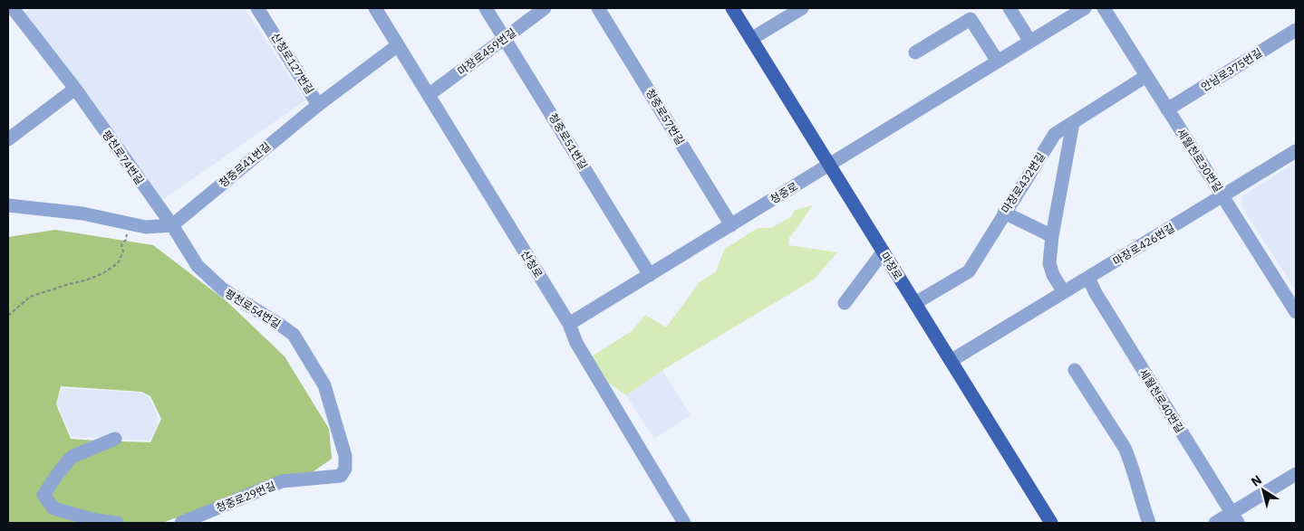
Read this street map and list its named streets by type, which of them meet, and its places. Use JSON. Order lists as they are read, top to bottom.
{
  "streets": {
    "main road": ["마장로"],
    "street": [
      "마장로459번길",
      "산청로127번길",
      "안남로375번길",
      "청중로57번길",
      "청중로51번길",
      "평천로74번길",
      "세월천로30번길",
      "청중로41번길",
      "마장로432번길",
      "청중로",
      "마장로426번길",
      "산청로",
      "평천로54번길",
      "세월천로40번길",
      "청중로29번길"
    ]
  },
  "crossings": [
    ["마장로459번길", "청중로51번길"],
    ["마장로459번길", "산청로"],
    ["산청로127번길", "청중로41번길"],
    ["산청로127번길", "산청로"],
    ["안남로375번길", "세월천로30번길"],
    ["청중로57번길", "청중로"],
    ["청중로51번길", "청중로"],
    ["평천로74번길", "청중로41번길"],
    ["평천로74번길", "평천로54번길"],
    ["세월천로30번길", "마장로432번길"],
    ["세월천로30번길", "마장로426번길"],
    ["청중로41번길", "평천로54번길"],
    ["마장로432번길", "마장로"],
    ["청중로", "산청로"],
    ["청중로", "마장로"],
    ["마장로426번길", "마장로"],
    ["마장로426번길", "세월천로40번길"],
    ["평천로54번길", "청중로29번길"]
  ],
  "north": "top left"
}
